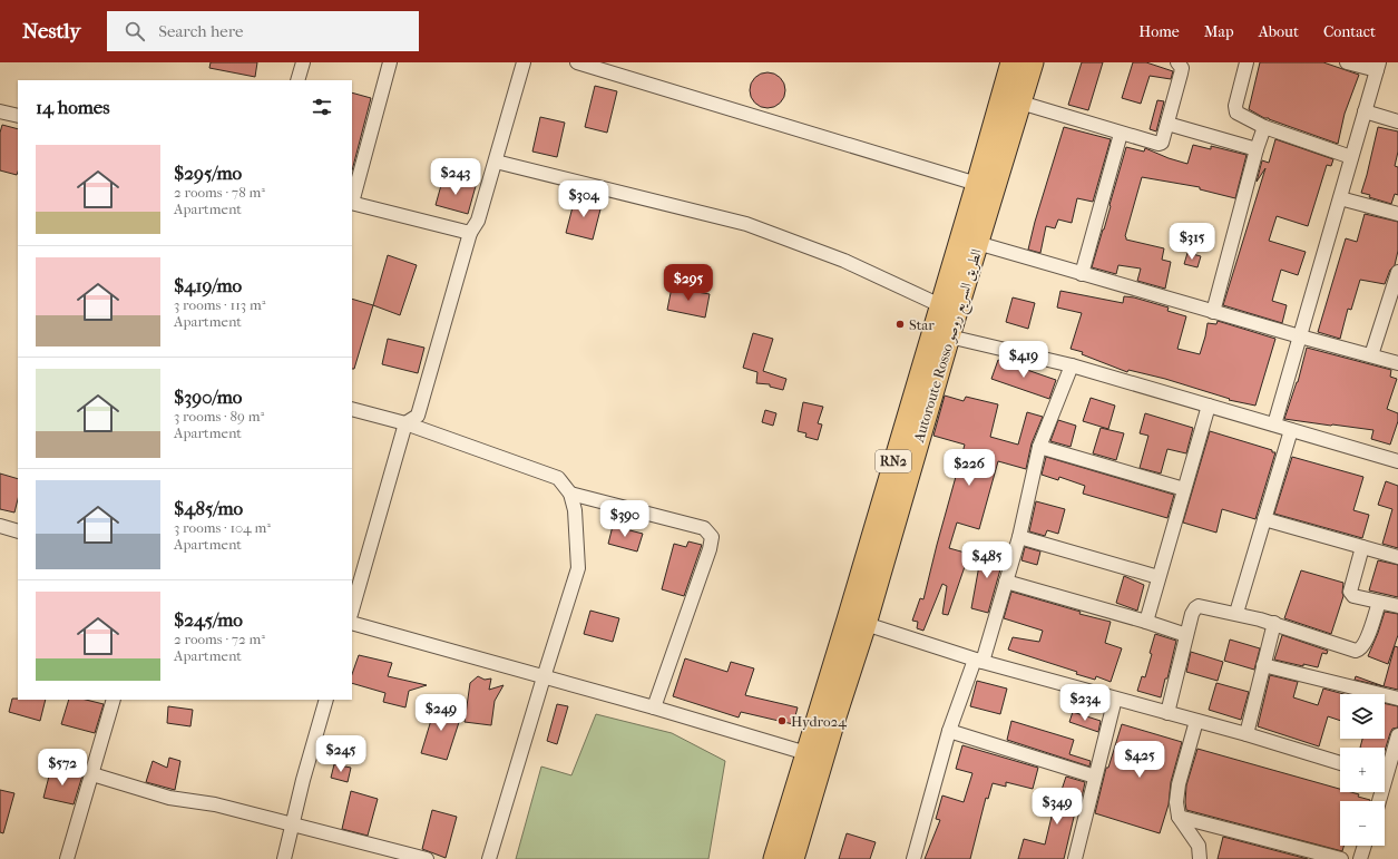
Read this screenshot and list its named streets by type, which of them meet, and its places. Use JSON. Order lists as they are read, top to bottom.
{
  "streets": {
    "highway": ["Autoroute Rosso الطريق السريع روصو", "RN2"]
  },
  "places": ["Star", "Hydro24"],
  "page": {
    "header": "Nestly",
    "search": "Search here",
    "nav": [
      "Home",
      "Map",
      "About",
      "Contact"
    ],
    "heading": "14 homes",
    "list": [
      {
        "name": "$295/mo",
        "note": "2 rooms · 78 m² · Apartment"
      },
      {
        "name": "$419/mo",
        "note": "3 rooms · 113 m² · Apartment"
      },
      {
        "name": "$390/mo",
        "note": "3 rooms · 89 m² · Apartment"
      },
      {
        "name": "$485/mo",
        "note": "3 rooms · 104 m² · Apartment"
      },
      {
        "name": "$245/mo",
        "note": "2 rooms · 72 m² · Apartment"
      }
    ],
    "price": [
      "$243",
      "$304",
      "$315",
      "$295",
      "$419",
      "$226",
      "$390",
      "$485",
      "$234",
      "$249",
      "$245",
      "$425",
      "$572",
      "$349"
    ],
    "map_buttons": ["+", "−"]
  }
}
